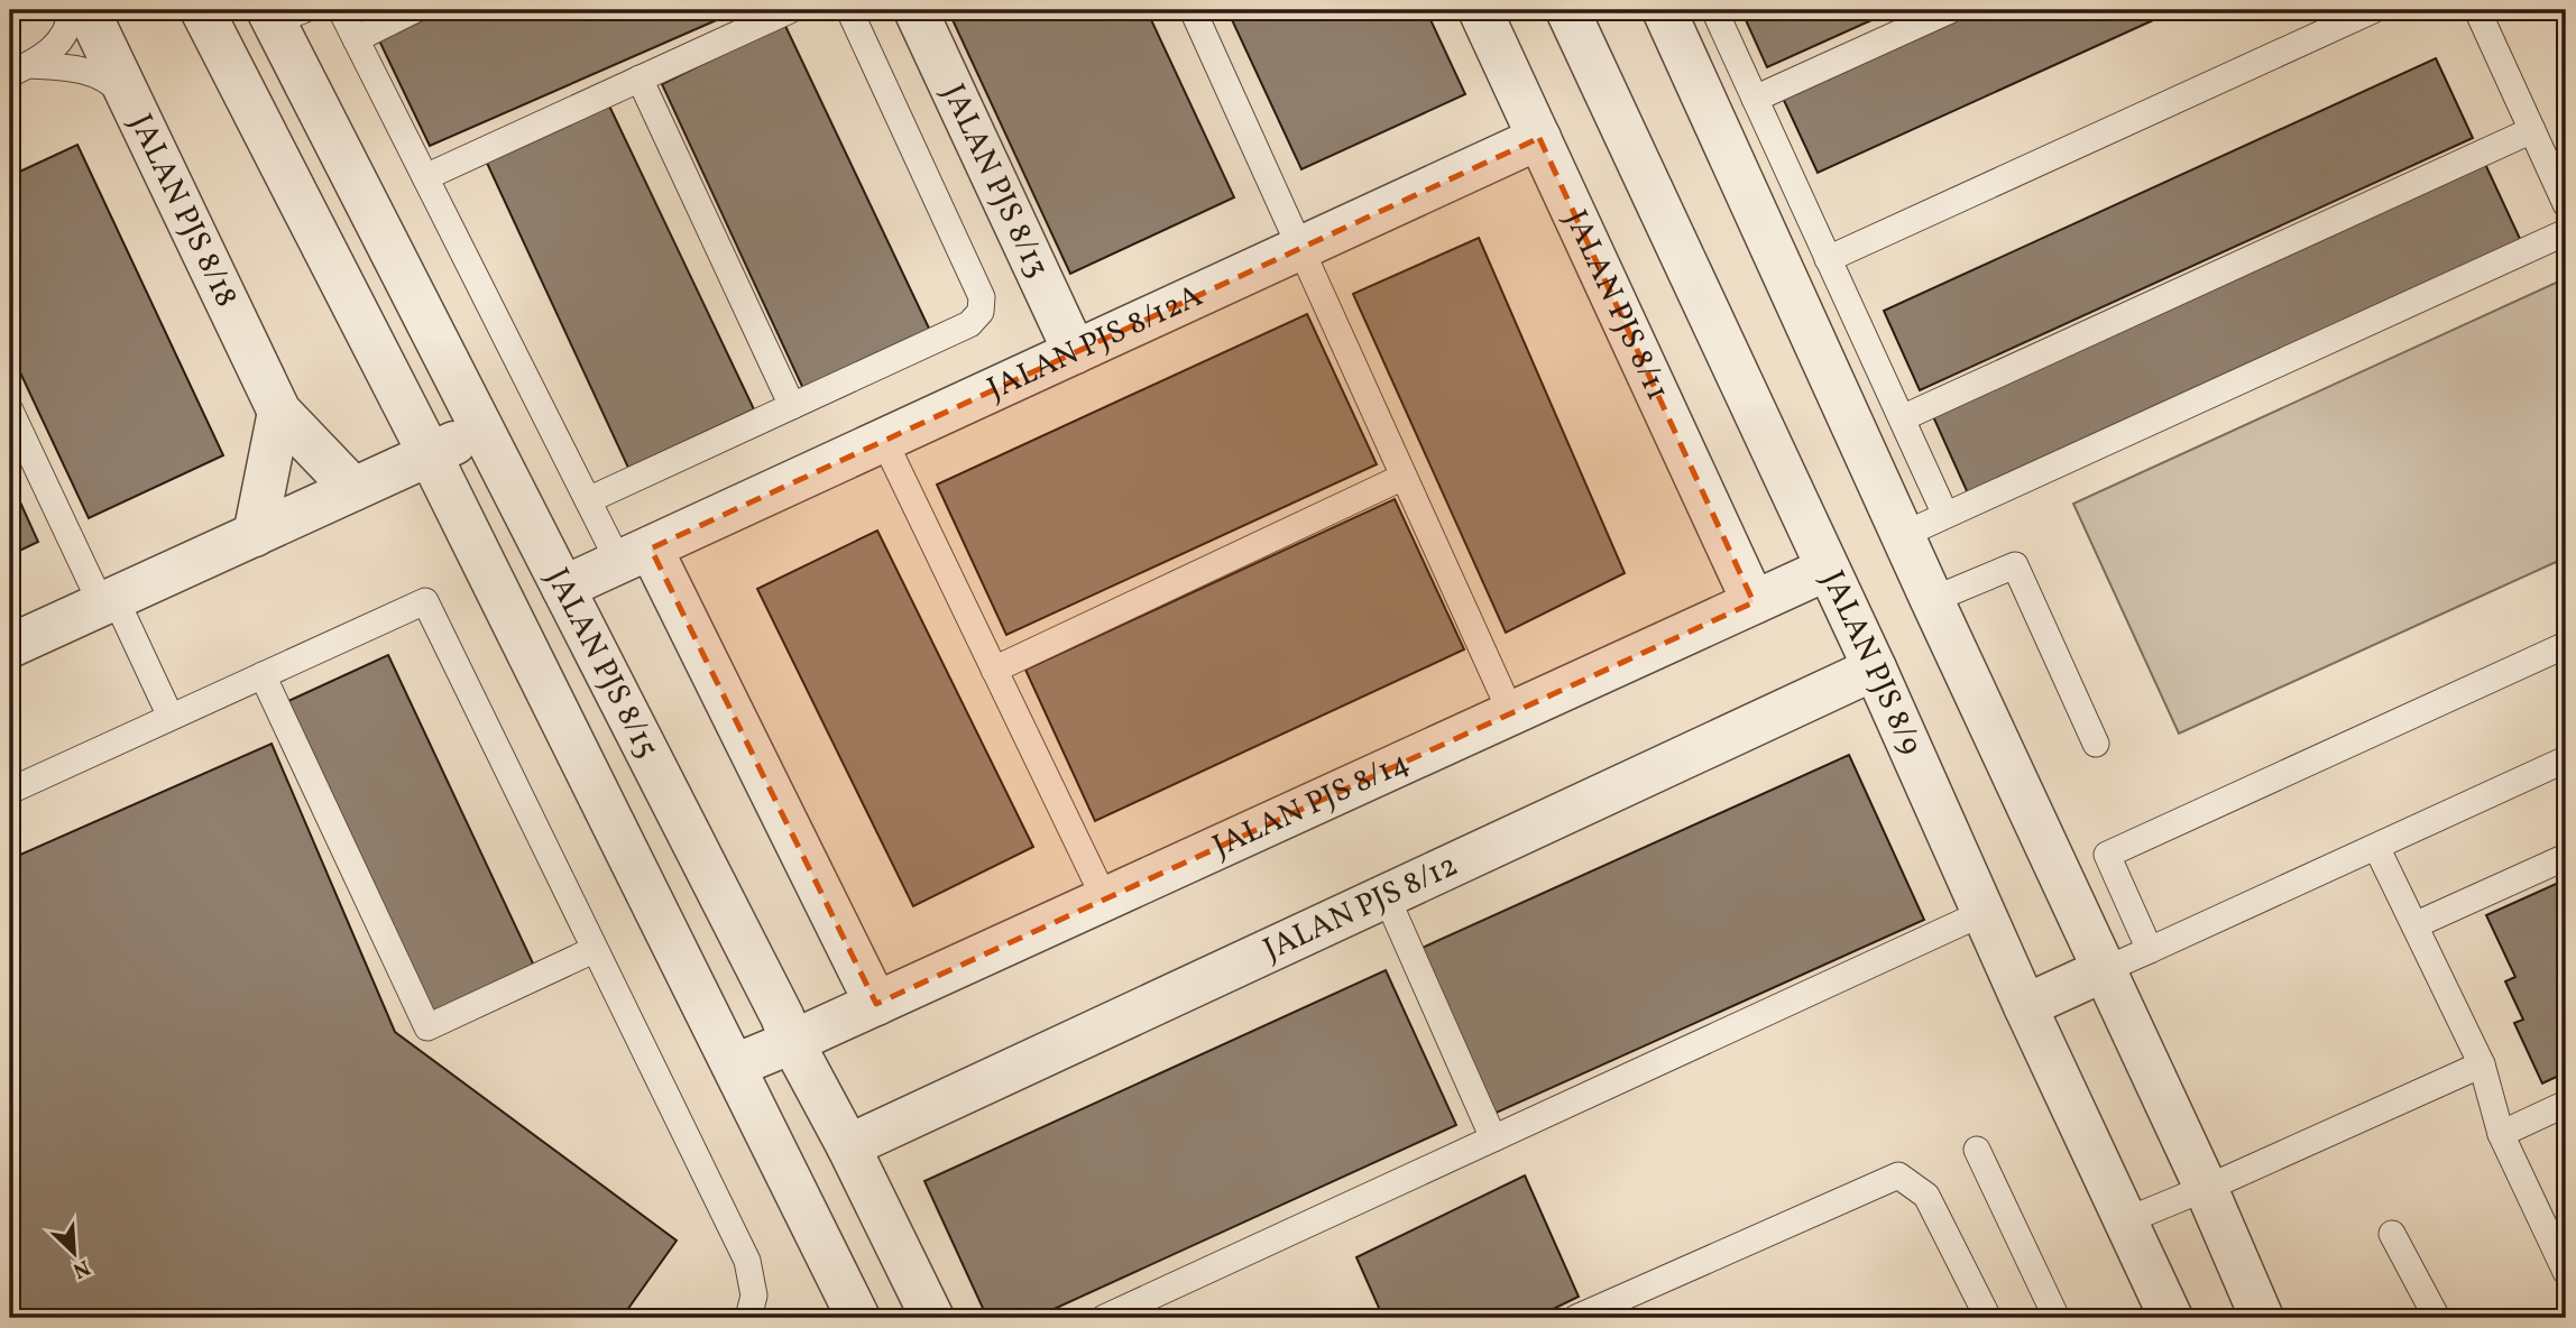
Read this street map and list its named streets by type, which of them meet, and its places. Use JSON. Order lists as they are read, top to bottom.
{
  "streets": {
    "street": [
      "JALAN PJS 8/13",
      "JALAN PJS 8/18",
      "JALAN PJS 8/11",
      "JALAN PJS 8/12A",
      "JALAN PJS 8/15",
      "JALAN PJS 8/9",
      "JALAN PJS 8/14",
      "JALAN PJS 8/12"
    ]
  },
  "crossings": [
    ["JALAN PJS 8/13", "JALAN PJS 8/12A"],
    ["JALAN PJS 8/11", "JALAN PJS 8/12A"],
    ["JALAN PJS 8/11", "JALAN PJS 8/14"],
    ["JALAN PJS 8/12A", "JALAN PJS 8/15"],
    ["JALAN PJS 8/15", "JALAN PJS 8/14"],
    ["JALAN PJS 8/15", "JALAN PJS 8/12"],
    ["JALAN PJS 8/9", "JALAN PJS 8/14"],
    ["JALAN PJS 8/9", "JALAN PJS 8/12"]
  ],
  "north": "bottom right"
}
